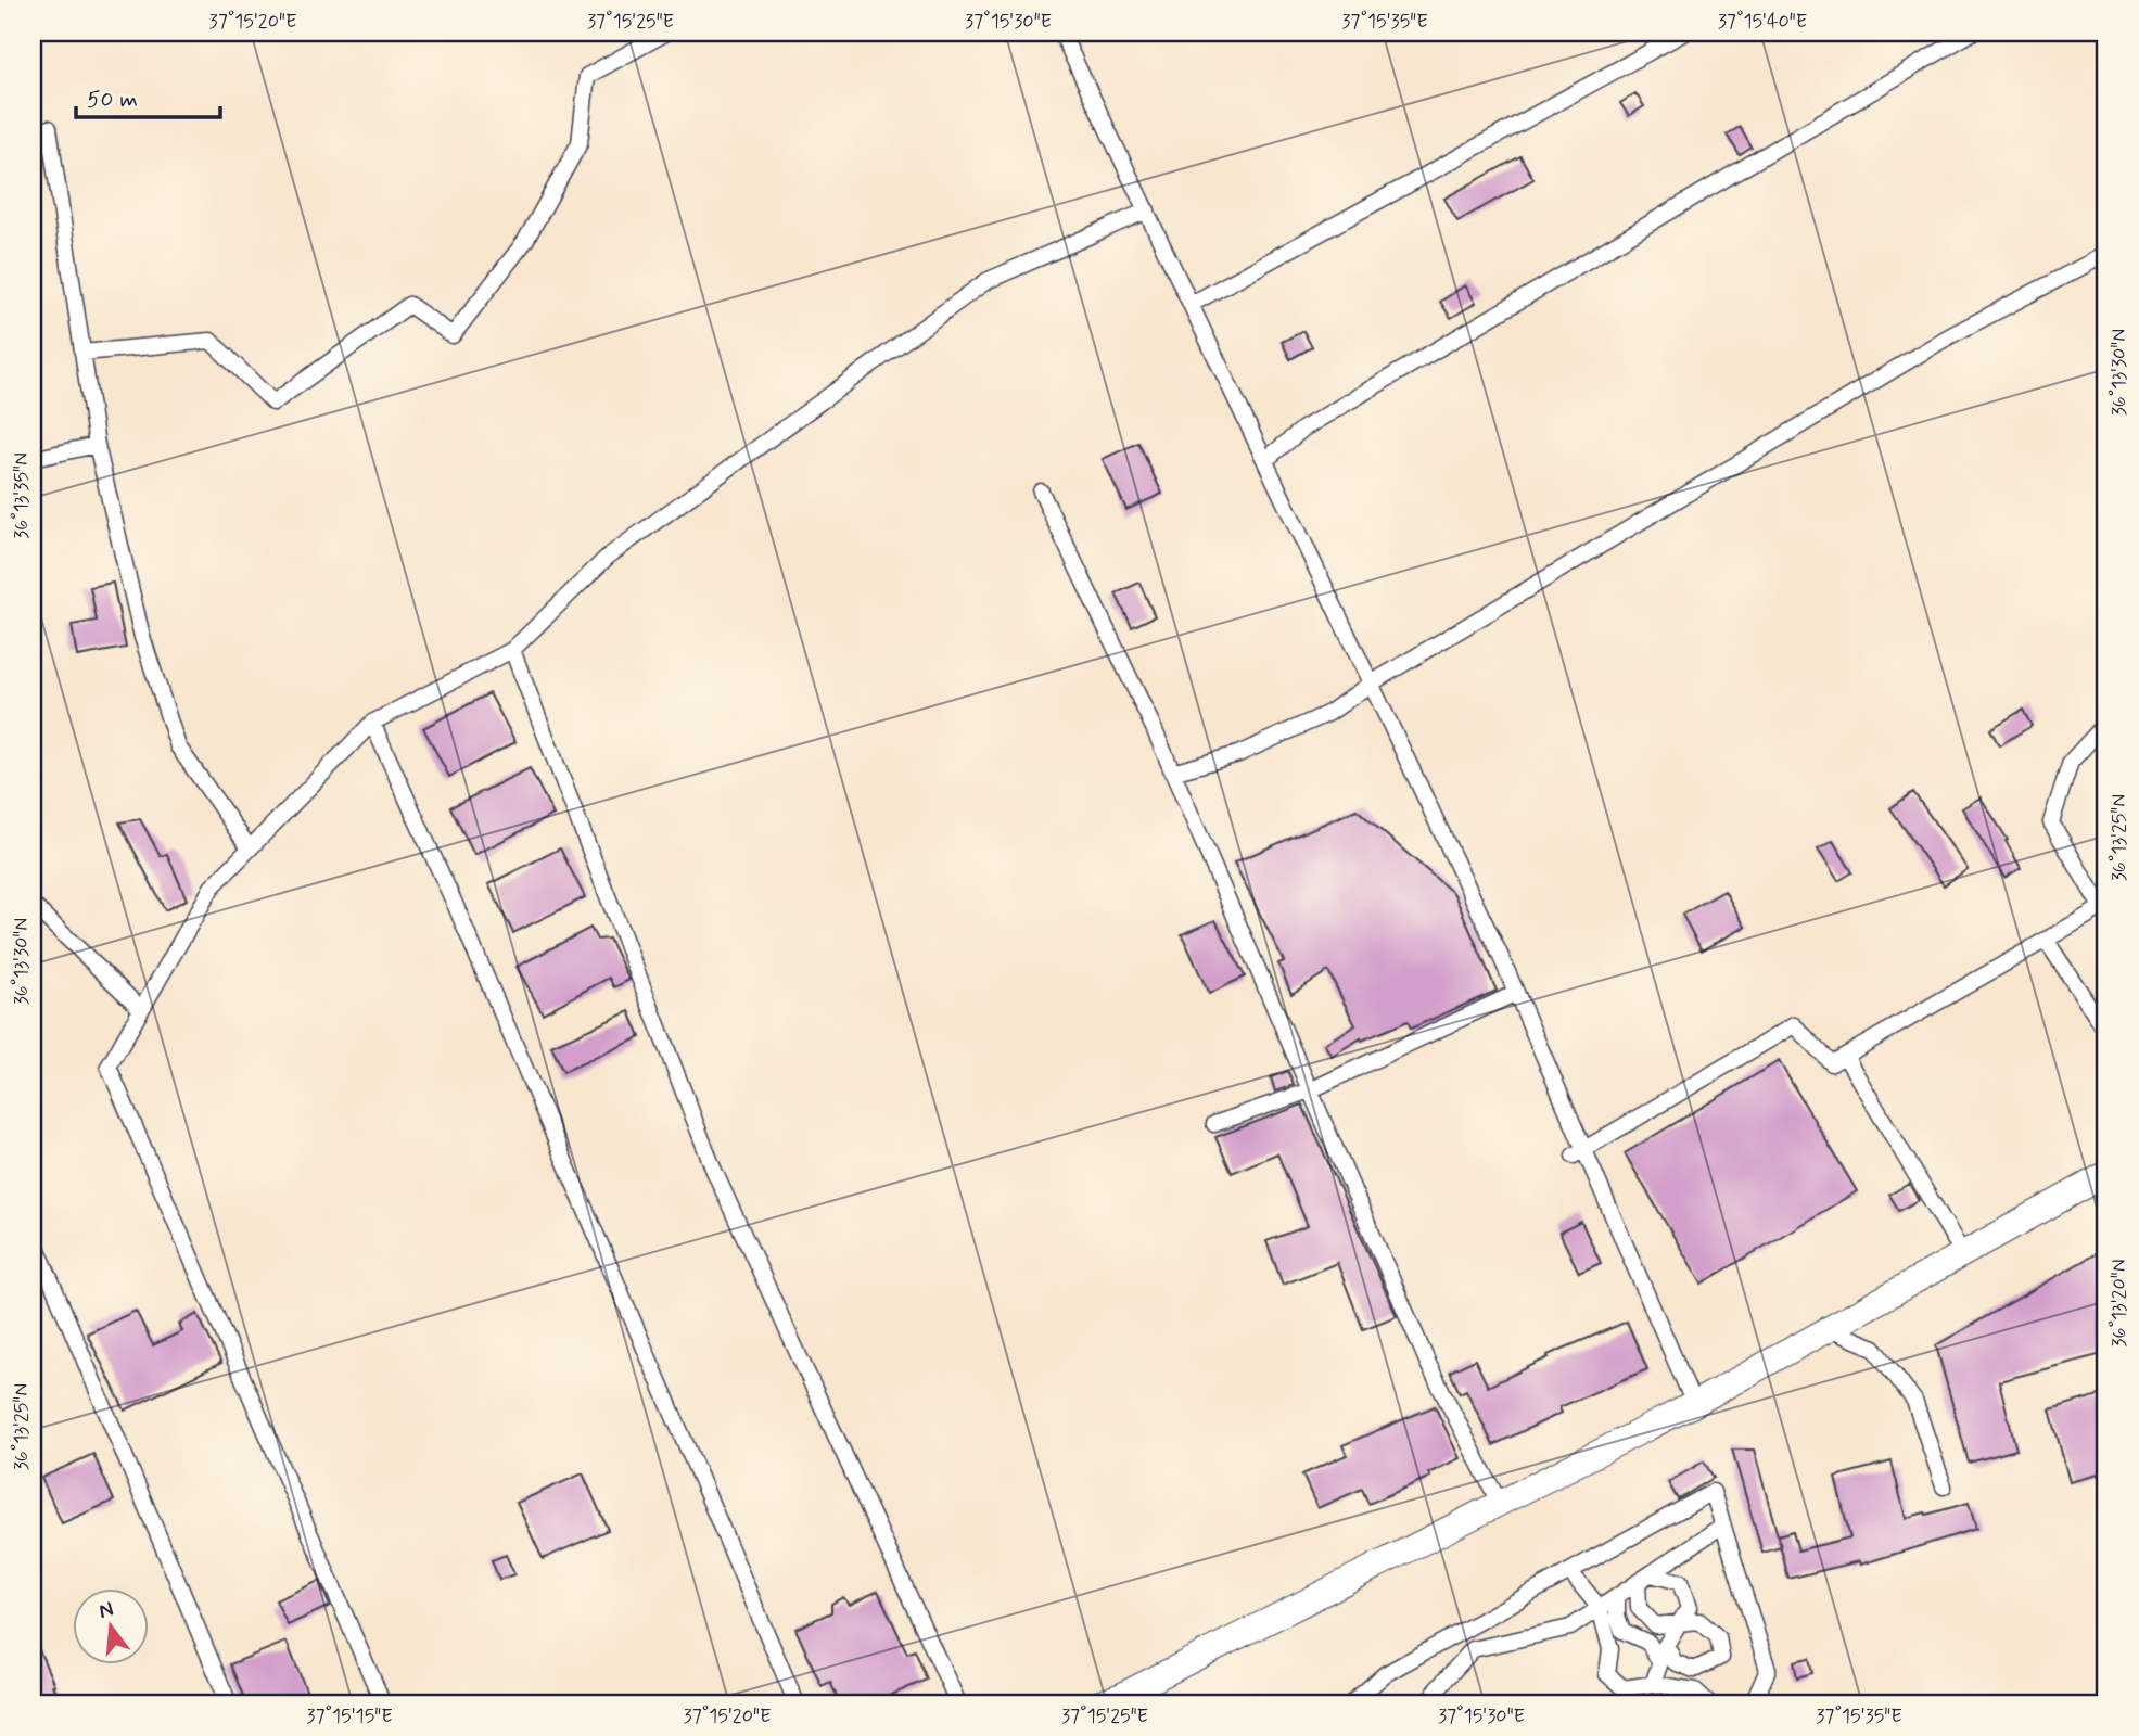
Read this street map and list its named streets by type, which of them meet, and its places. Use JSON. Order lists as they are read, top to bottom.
{
  "scale_bar": "50 m",
  "north": "top",
  "coordinates": [
    "37°15'20\"E",
    "37°15'25\"E",
    "37°15'30\"E",
    "37°15'35\"E",
    "37°15'40\"E",
    "36°13'30\"N",
    "36°13'35\"N",
    "36°13'25\"N",
    "36°13'20\"N",
    "37°15'15\"E"
  ]
}
